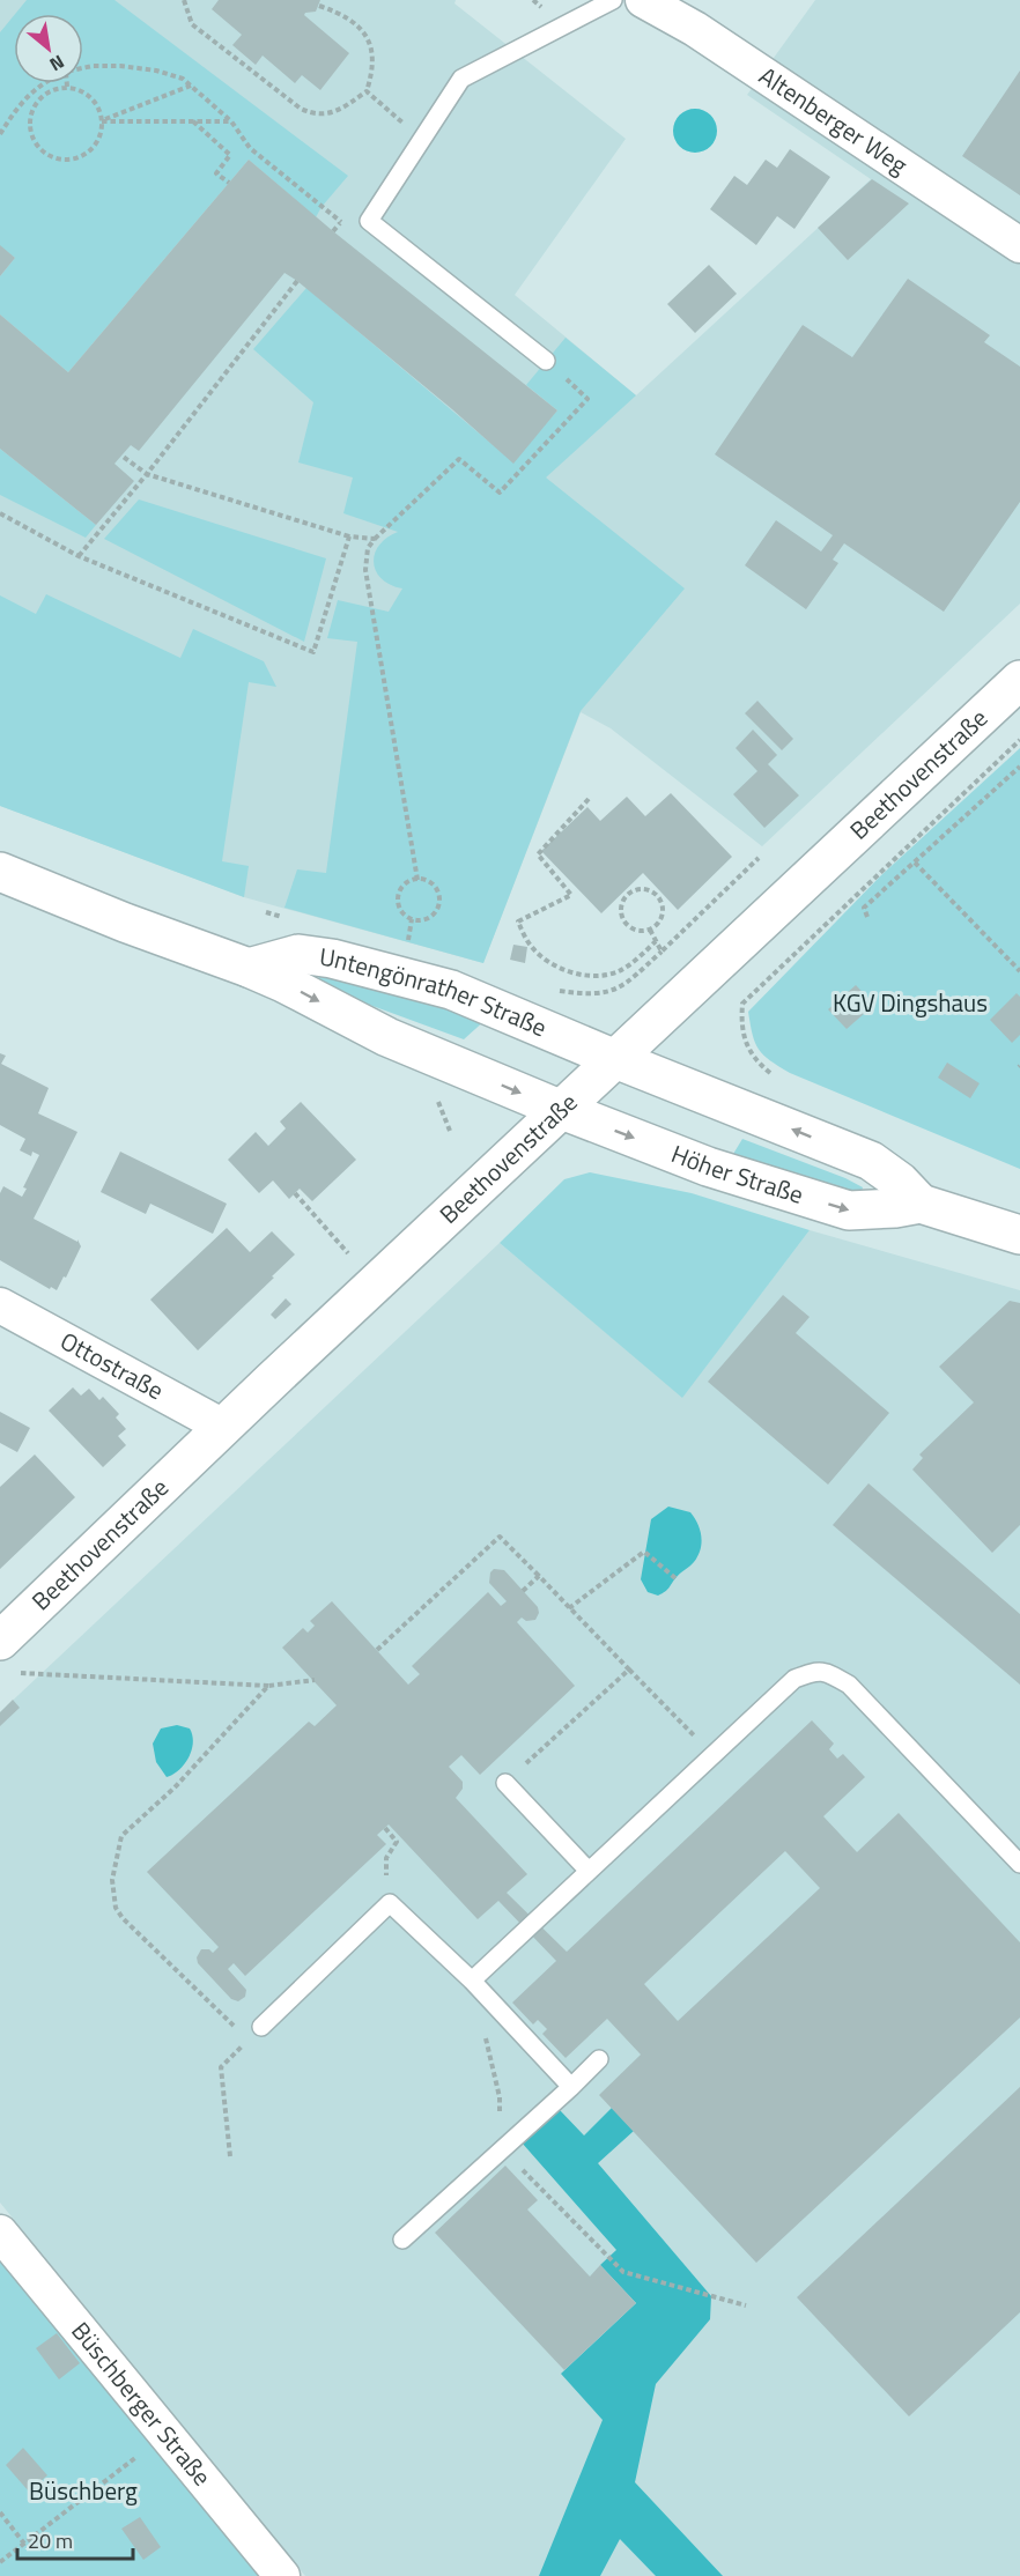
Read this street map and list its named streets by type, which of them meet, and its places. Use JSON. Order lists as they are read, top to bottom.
{
  "streets": {
    "street": [
      "Altenberger Weg",
      "Beethovenstraße",
      "Untengönrather Straße",
      "Höher Straße",
      "Ottostraße",
      "Büschberger Straße"
    ]
  },
  "crossings": [
    ["Beethovenstraße", "Untengönrather Straße"],
    ["Beethovenstraße", "Höher Straße"],
    ["Beethovenstraße", "Ottostraße"],
    ["Untengönrather Straße", "Höher Straße"]
  ],
  "parks": ["KGV Dingshaus", "Büschberg"],
  "scale_bar": "20 m",
  "north": "bottom right"
}
